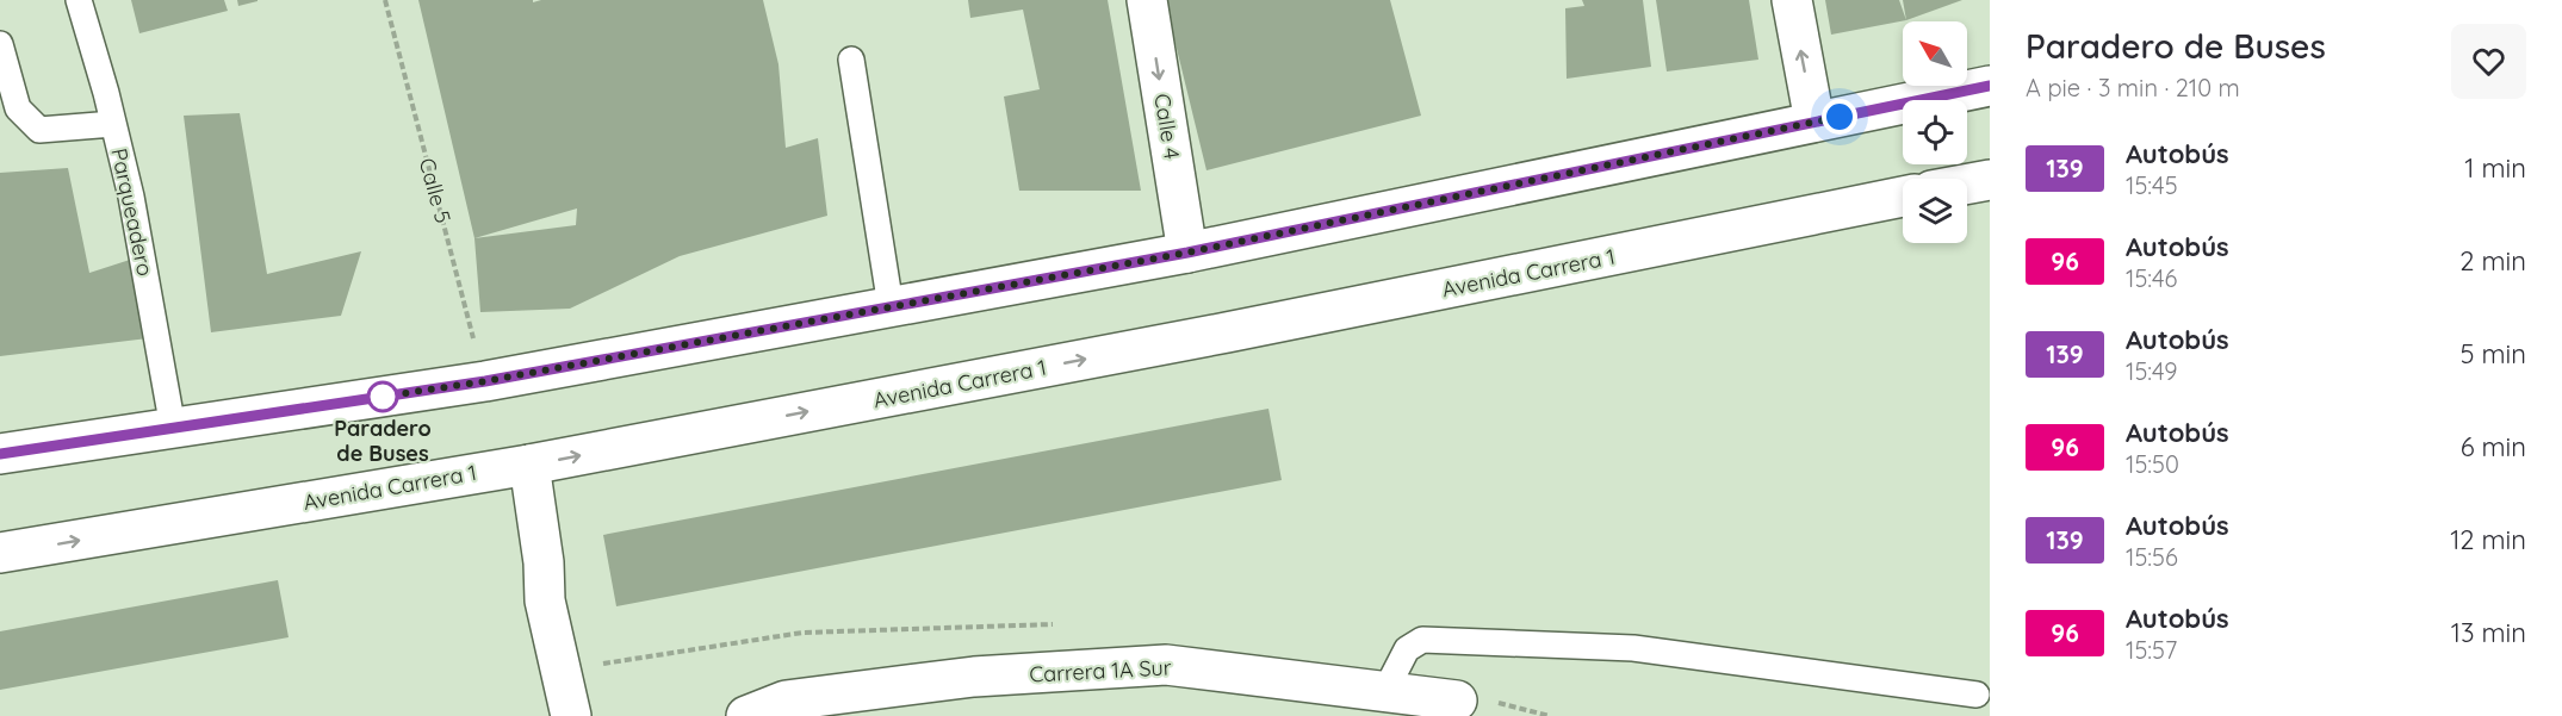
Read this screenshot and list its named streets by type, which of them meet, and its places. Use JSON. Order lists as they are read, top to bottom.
{
  "streets": {
    "main road": ["Calle 4", "Avenida Carrera 1", "Carrera 1A Sur"],
    "lane": ["Parqueadero"],
    "path": ["Calle 5"]
  },
  "one_way": ["Calle 4"],
  "places": ["Paradero de Buses"],
  "lines": ["bus line 139"],
  "north": "top left",
  "page": {
    "heading": ["Paradero de Buses", "A pie · 3 min · 210 m"],
    "list": [
      {
        "mark": "139",
        "name": "Autobús",
        "note": "15:45",
        "value": "1 min"
      },
      {
        "mark": "96",
        "name": "Autobús",
        "note": "15:46",
        "value": "2 min"
      },
      {
        "mark": "139",
        "name": "Autobús",
        "note": "15:49",
        "value": "5 min"
      },
      {
        "mark": "96",
        "name": "Autobús",
        "note": "15:50",
        "value": "6 min"
      },
      {
        "mark": "139",
        "name": "Autobús",
        "note": "15:56",
        "value": "12 min"
      },
      {
        "mark": "96",
        "name": "Autobús",
        "note": "15:57",
        "value": "13 min"
      }
    ]
  }
}
